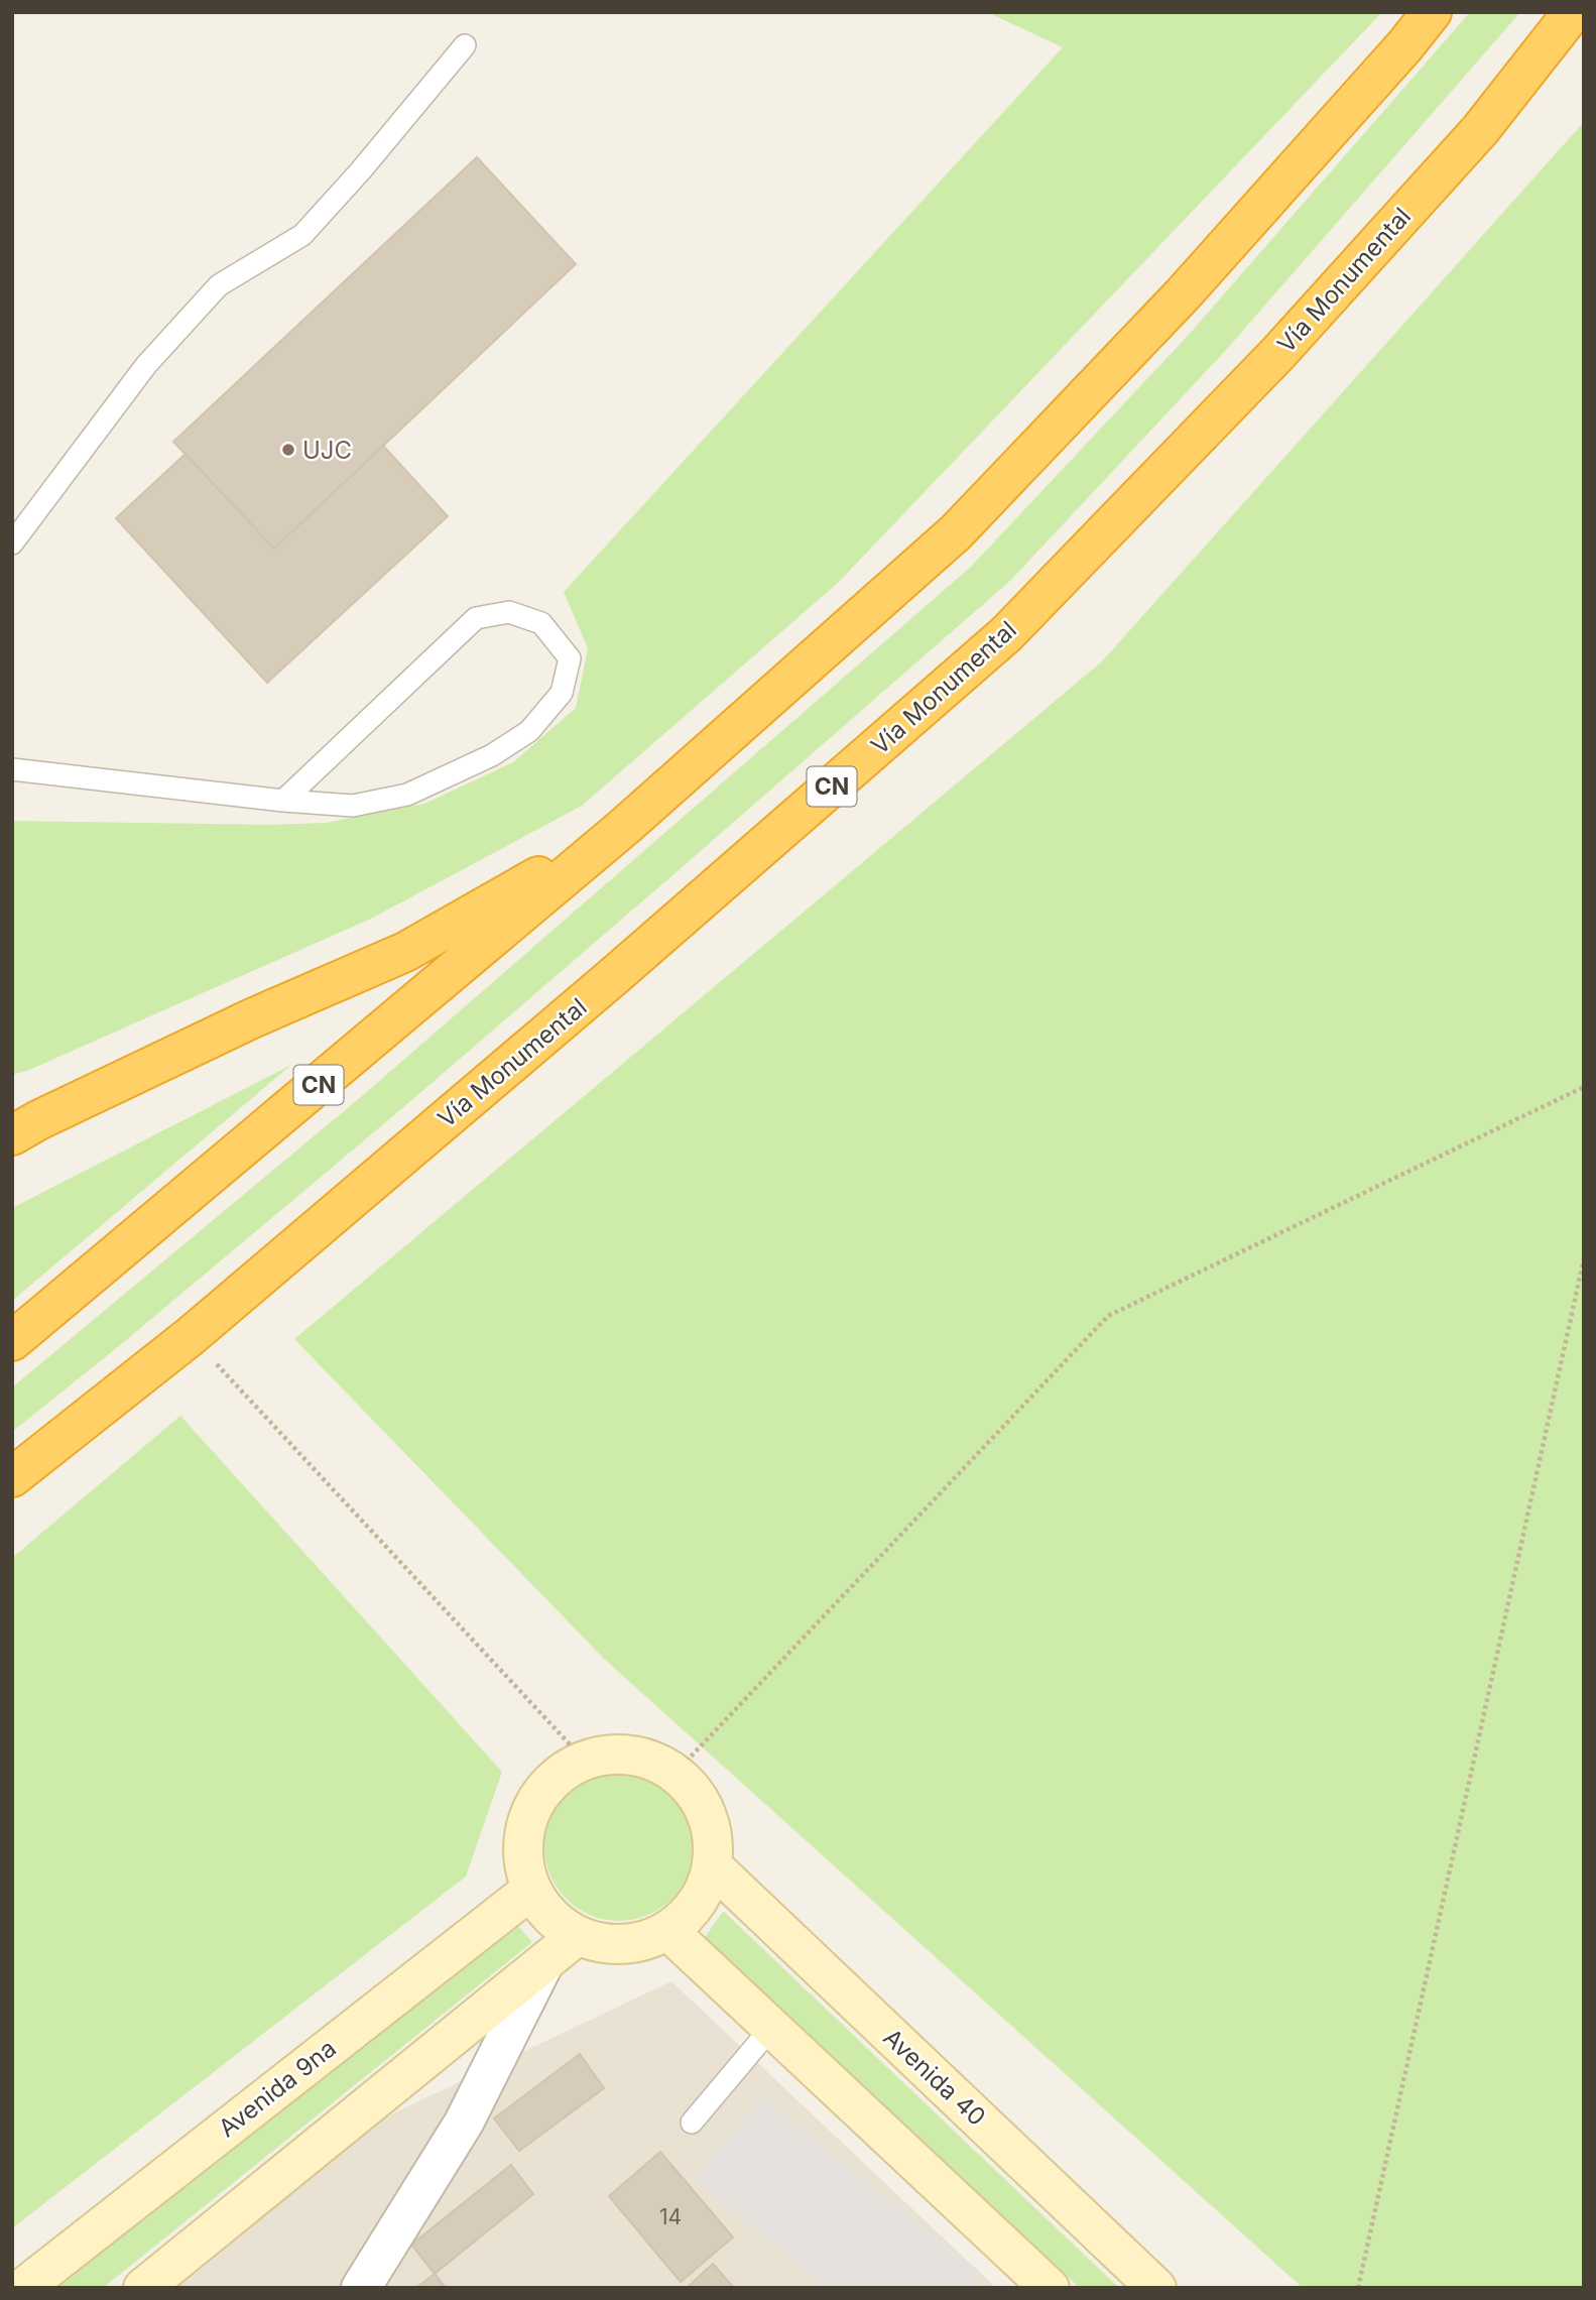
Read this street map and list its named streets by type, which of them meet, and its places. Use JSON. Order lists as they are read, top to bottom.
{
  "streets": {
    "highway": ["Vía Monumental", "CN"],
    "street": ["Avenida 40", "Avenida 9na"]
  },
  "crossings": [
    ["Avenida 40", "Avenida 9na"]
  ],
  "places": ["UJC"],
  "house_numbers": ["14"]
}
